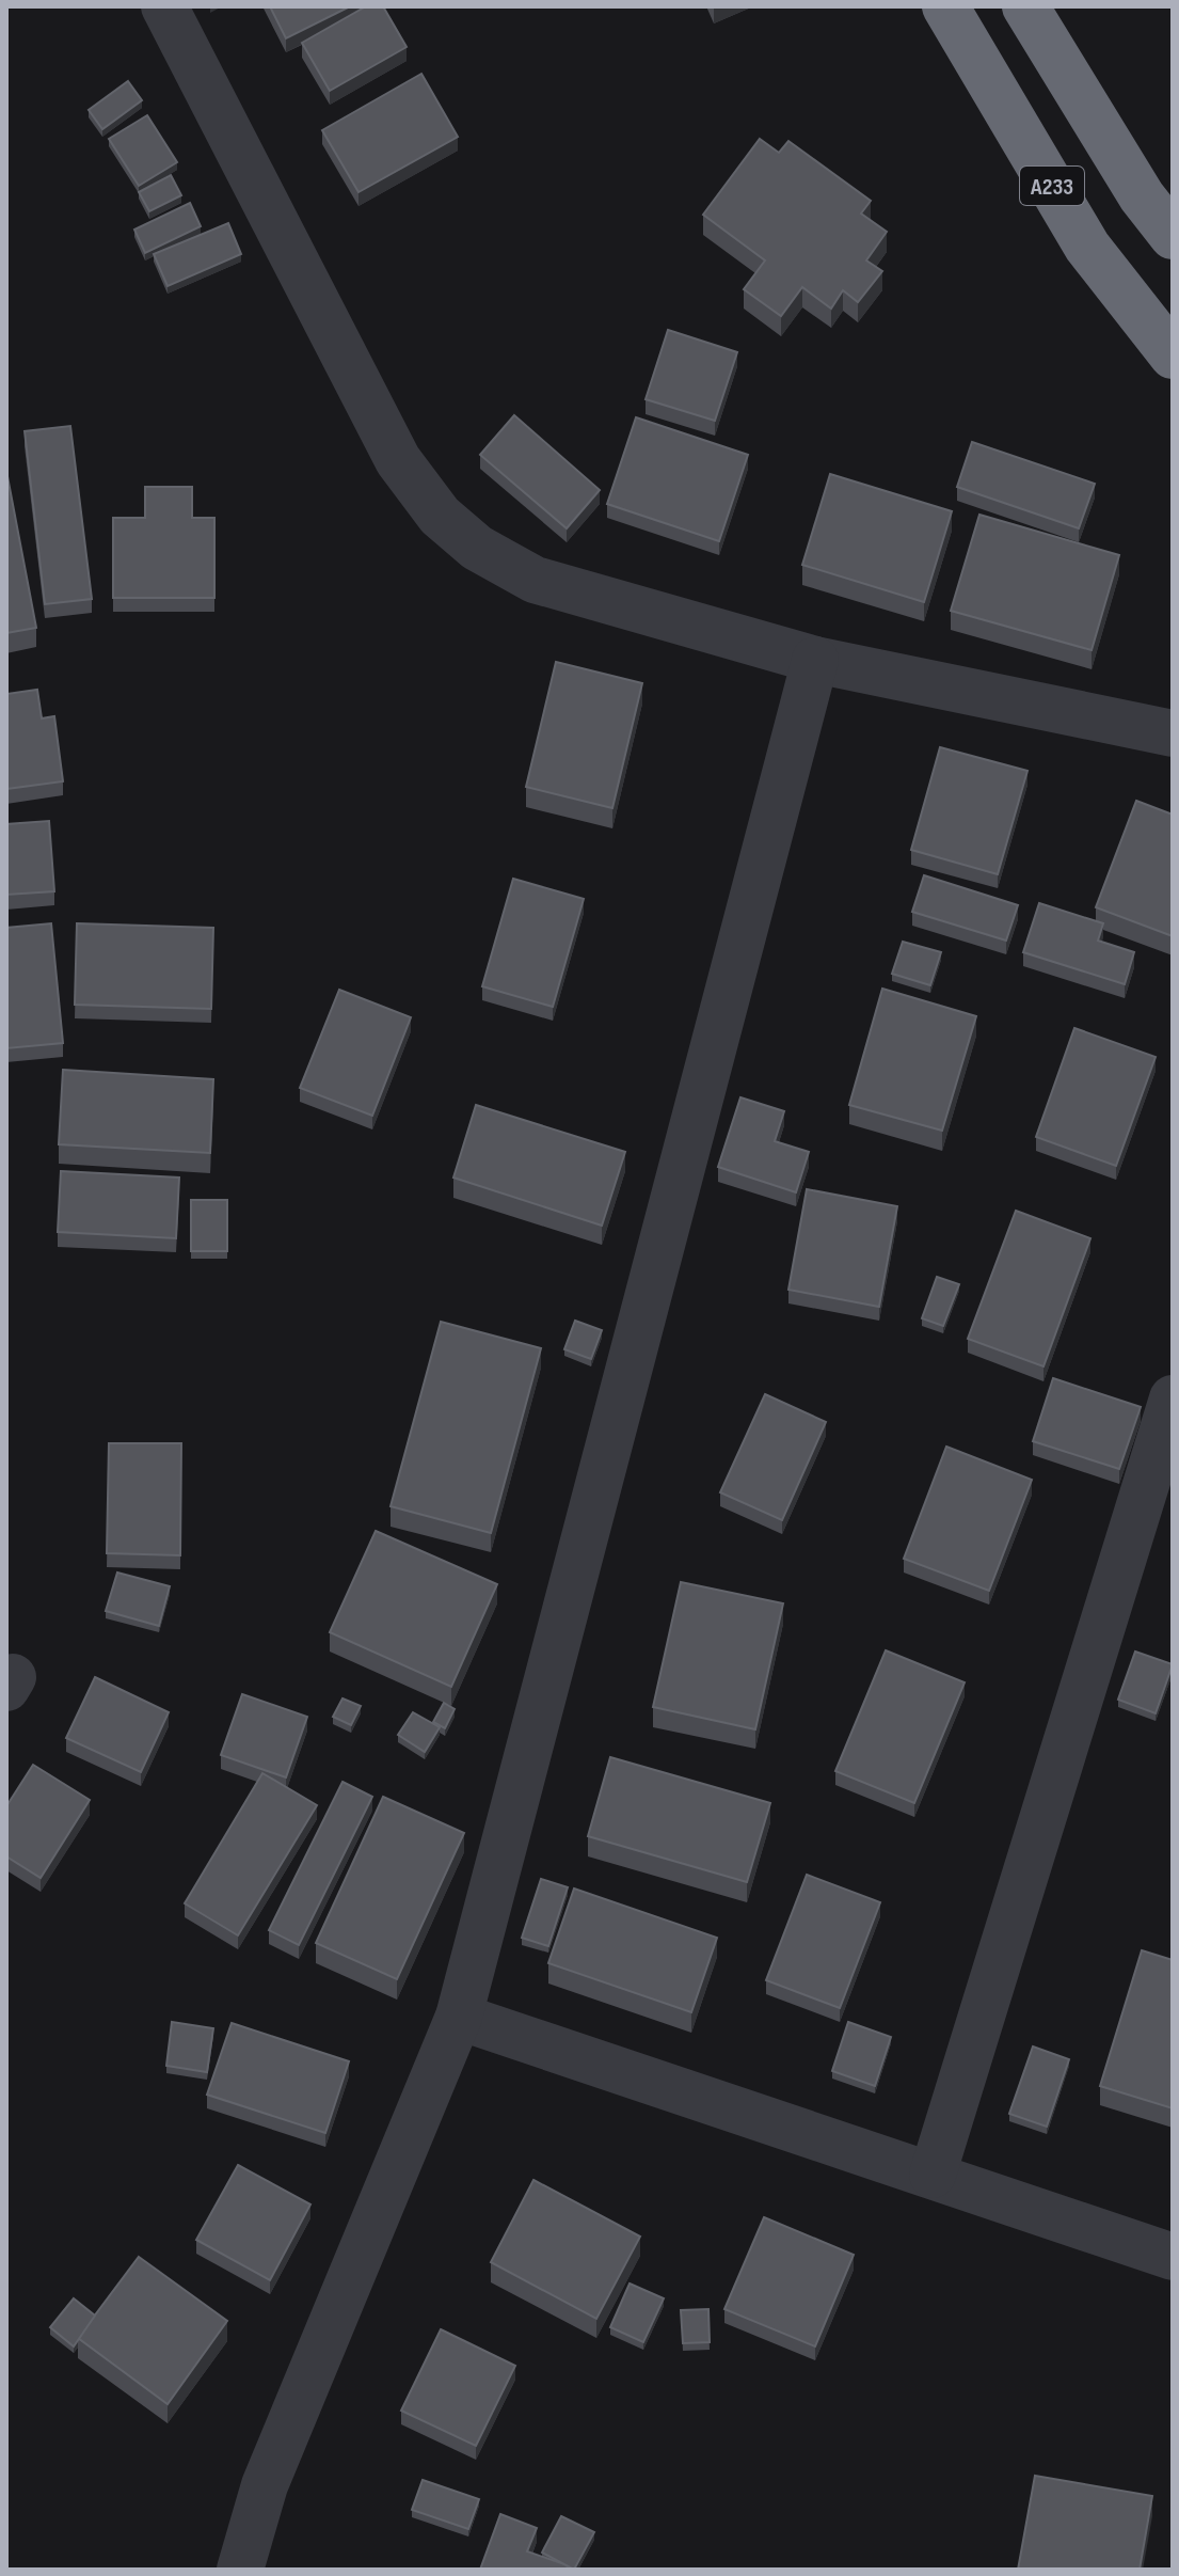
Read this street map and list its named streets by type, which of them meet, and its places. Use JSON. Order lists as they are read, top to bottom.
{
  "streets": {
    "highway": ["A233"]
  }
}
